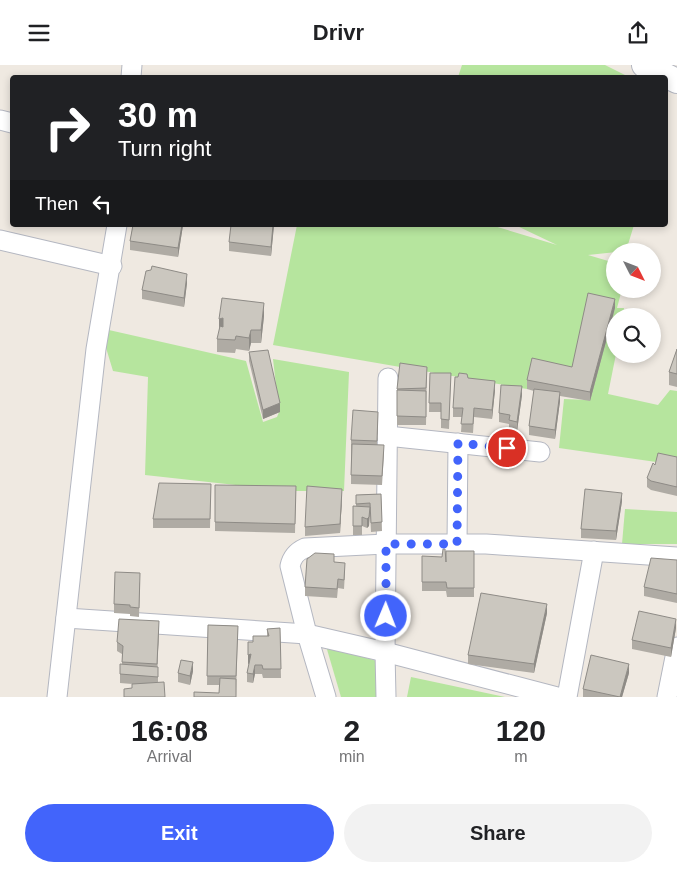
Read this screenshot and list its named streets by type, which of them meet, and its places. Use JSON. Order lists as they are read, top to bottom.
{
  "north": "bottom right",
  "page": {
    "header": "Drivr",
    "turn": ["30 m", "Turn right"],
    "then": "Then",
    "eta": [
      "16:08",
      "Arrival",
      "2",
      "min",
      "120",
      "m"
    ],
    "buttons": ["Exit", "Share"]
  }
}
